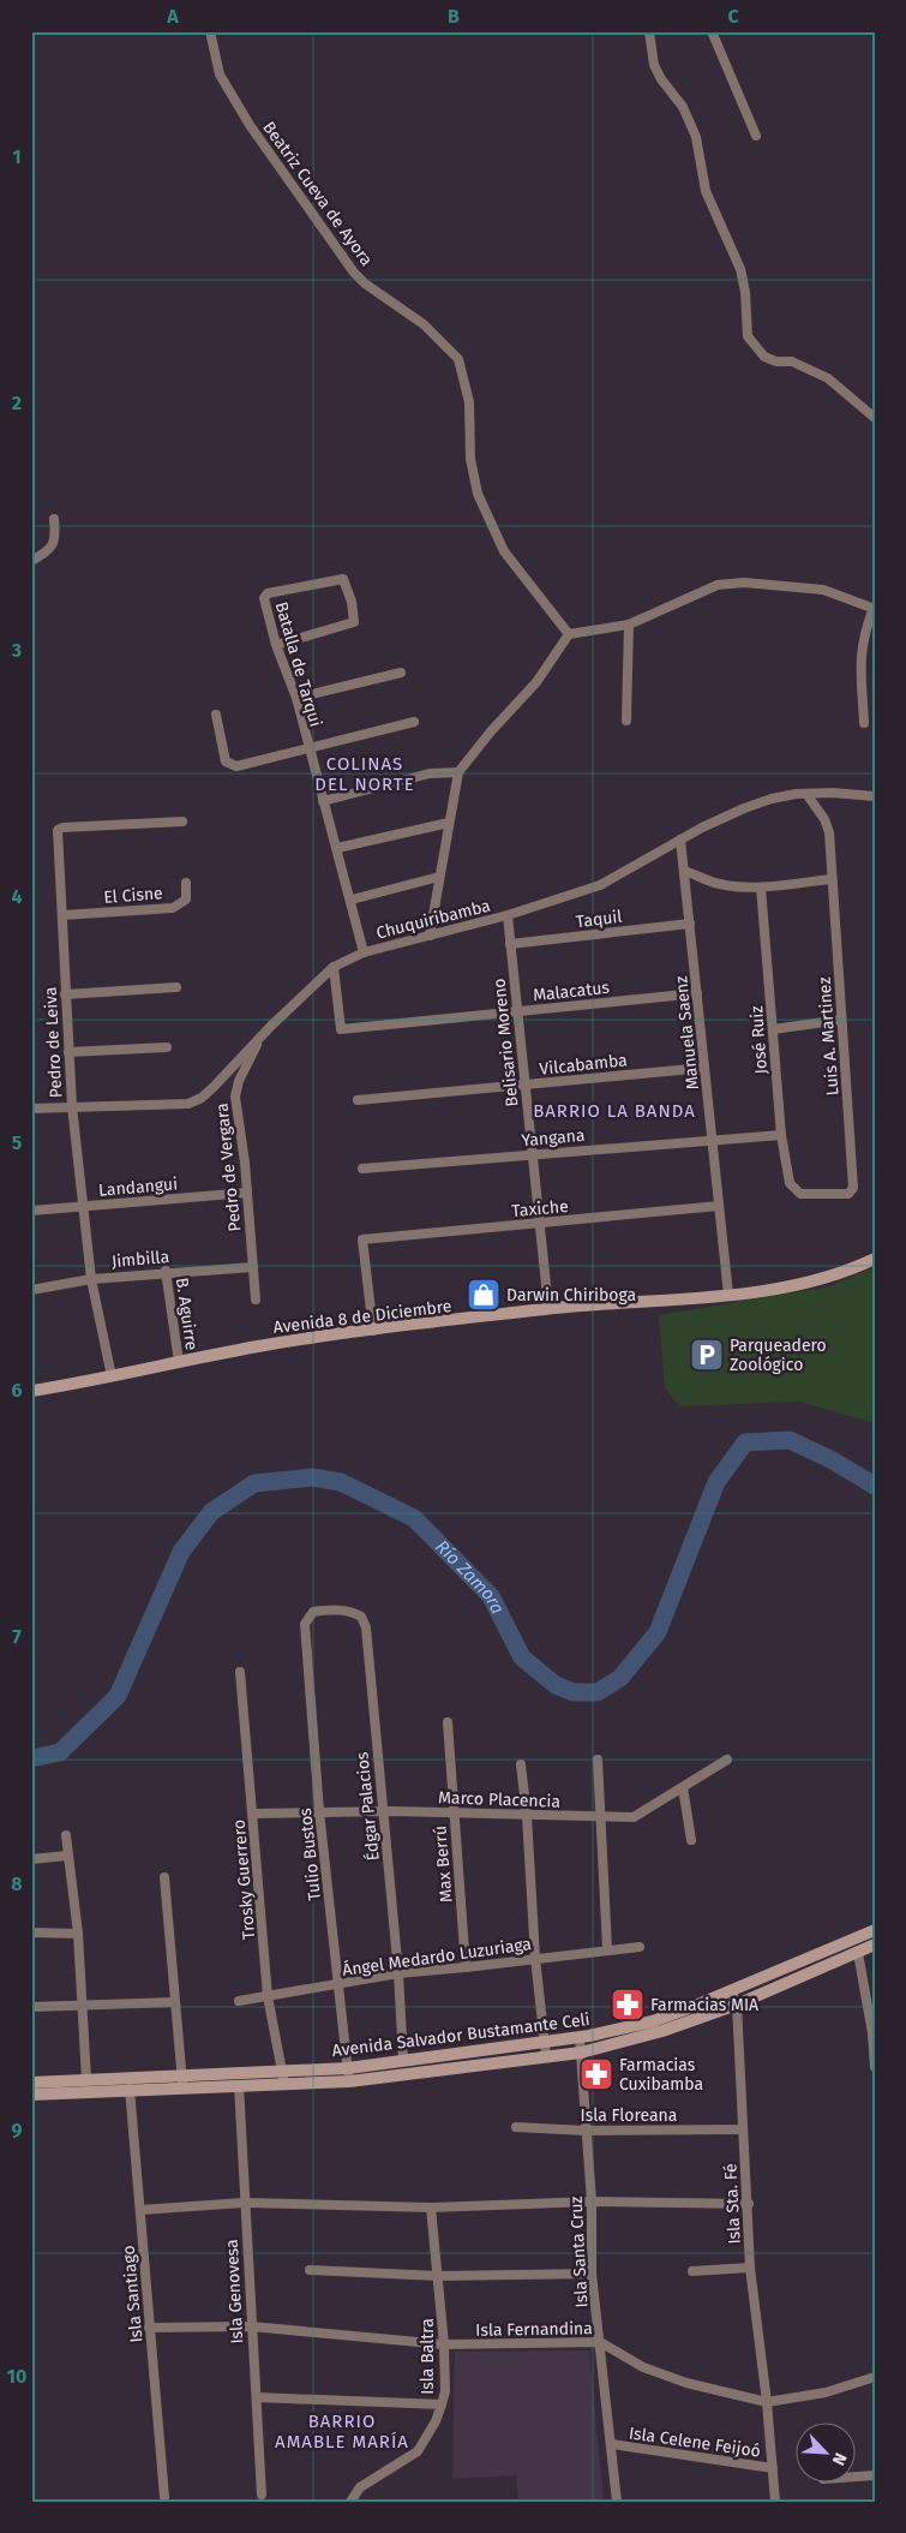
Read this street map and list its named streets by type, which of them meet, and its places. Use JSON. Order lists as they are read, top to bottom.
{
  "streets": {
    "main road": ["Avenida 8 de Diciembre", "Avenida Salvador Bustamante Celi"],
    "street": [
      "Beatriz Cueva de Ayora",
      "Batalla de Tarqui",
      "El Cisne",
      "Chuquiribamba",
      "Taquil",
      "Malacatus",
      "Manuela Saenz",
      "Luis A. Martinez",
      "José Ruiz",
      "Pedro de Leiva",
      "Belisario Moreno",
      "Vilcabamba",
      "Yangana",
      "Pedro de Vergara",
      "Landangui",
      "Taxiche",
      "Jimbilla",
      "B. Aguirre",
      "Marco Placencia",
      "Édgar Palacios",
      "Tulio Bustos",
      "Max Berrú",
      "Trosky Guerrero",
      "Ángel Medardo Luzuriaga",
      "Isla Floreana",
      "Isla Sta. Fé",
      "Isla Santa Cruz",
      "Isla Genovesa",
      "Isla Santiago",
      "Isla Fernandina",
      "Isla Baltra",
      "Isla Celene Feijoó"
    ]
  },
  "crossings": [
    ["Batalla de Tarqui", "Chuquiribamba"],
    ["El Cisne", "Pedro de Leiva"],
    ["Chuquiribamba", "Malacatus"],
    ["Chuquiribamba", "Manuela Saenz"],
    ["Chuquiribamba", "Luis A. Martinez"],
    ["Chuquiribamba", "Pedro de Leiva"],
    ["Chuquiribamba", "Belisario Moreno"],
    ["Chuquiribamba", "Pedro de Vergara"],
    ["Taquil", "Manuela Saenz"],
    ["Taquil", "Belisario Moreno"],
    ["Malacatus", "Manuela Saenz"],
    ["Malacatus", "Belisario Moreno"],
    ["Manuela Saenz", "Vilcabamba"],
    ["Manuela Saenz", "Yangana"],
    ["Manuela Saenz", "Taxiche"],
    ["Manuela Saenz", "Avenida 8 de Diciembre"],
    ["Luis A. Martinez", "José Ruiz"],
    ["José Ruiz", "Yangana"],
    ["Pedro de Leiva", "Landangui"],
    ["Pedro de Leiva", "Jimbilla"],
    ["Pedro de Leiva", "Avenida 8 de Diciembre"],
    ["Belisario Moreno", "Vilcabamba"],
    ["Belisario Moreno", "Yangana"],
    ["Belisario Moreno", "Taxiche"],
    ["Belisario Moreno", "Avenida 8 de Diciembre"],
    ["Pedro de Vergara", "Landangui"],
    ["Pedro de Vergara", "Jimbilla"],
    ["Taxiche", "Avenida 8 de Diciembre"],
    ["Jimbilla", "B. Aguirre"],
    ["B. Aguirre", "Avenida 8 de Diciembre"],
    ["Marco Placencia", "Édgar Palacios"],
    ["Marco Placencia", "Tulio Bustos"],
    ["Marco Placencia", "Max Berrú"],
    ["Marco Placencia", "Trosky Guerrero"],
    ["Édgar Palacios", "Tulio Bustos"],
    ["Édgar Palacios", "Ángel Medardo Luzuriaga"],
    ["Édgar Palacios", "Avenida Salvador Bustamante Celi"],
    ["Tulio Bustos", "Ángel Medardo Luzuriaga"],
    ["Tulio Bustos", "Avenida Salvador Bustamante Celi"],
    ["Max Berrú", "Ángel Medardo Luzuriaga"],
    ["Trosky Guerrero", "Ángel Medardo Luzuriaga"],
    ["Trosky Guerrero", "Avenida Salvador Bustamante Celi"],
    ["Avenida Salvador Bustamante Celi", "Isla Sta. Fé"],
    ["Avenida Salvador Bustamante Celi", "Isla Santa Cruz"],
    ["Avenida Salvador Bustamante Celi", "Isla Genovesa"],
    ["Avenida Salvador Bustamante Celi", "Isla Santiago"],
    ["Isla Floreana", "Isla Sta. Fé"],
    ["Isla Floreana", "Isla Santa Cruz"],
    ["Isla Sta. Fé", "Isla Fernandina"],
    ["Isla Sta. Fé", "Isla Celene Feijoó"],
    ["Isla Santa Cruz", "Isla Fernandina"],
    ["Isla Santa Cruz", "Isla Celene Feijoó"],
    ["Isla Genovesa", "Isla Fernandina"],
    ["Isla Santiago", "Isla Fernandina"],
    ["Isla Fernandina", "Isla Baltra"]
  ],
  "districts": ["COLINAS DEL NORTE", "BARRIO LA BANDA", "BARRIO AMABLE MARÍA"],
  "water": ["Río Zamora"],
  "places": {
    "shop": ["Darwin Chiriboga"],
    "parking": ["Parqueadero Zoológico"],
    "pharmacy": ["Farmacias MIA", "Farmacias Cuxibamba"]
  },
  "north": "bottom right",
  "grid": {
    "columns": ["A", "B", "C"],
    "rows": [
      "1",
      "2",
      "3",
      "4",
      "5",
      "6",
      "7",
      "8",
      "9",
      "10"
    ]
  }
}
